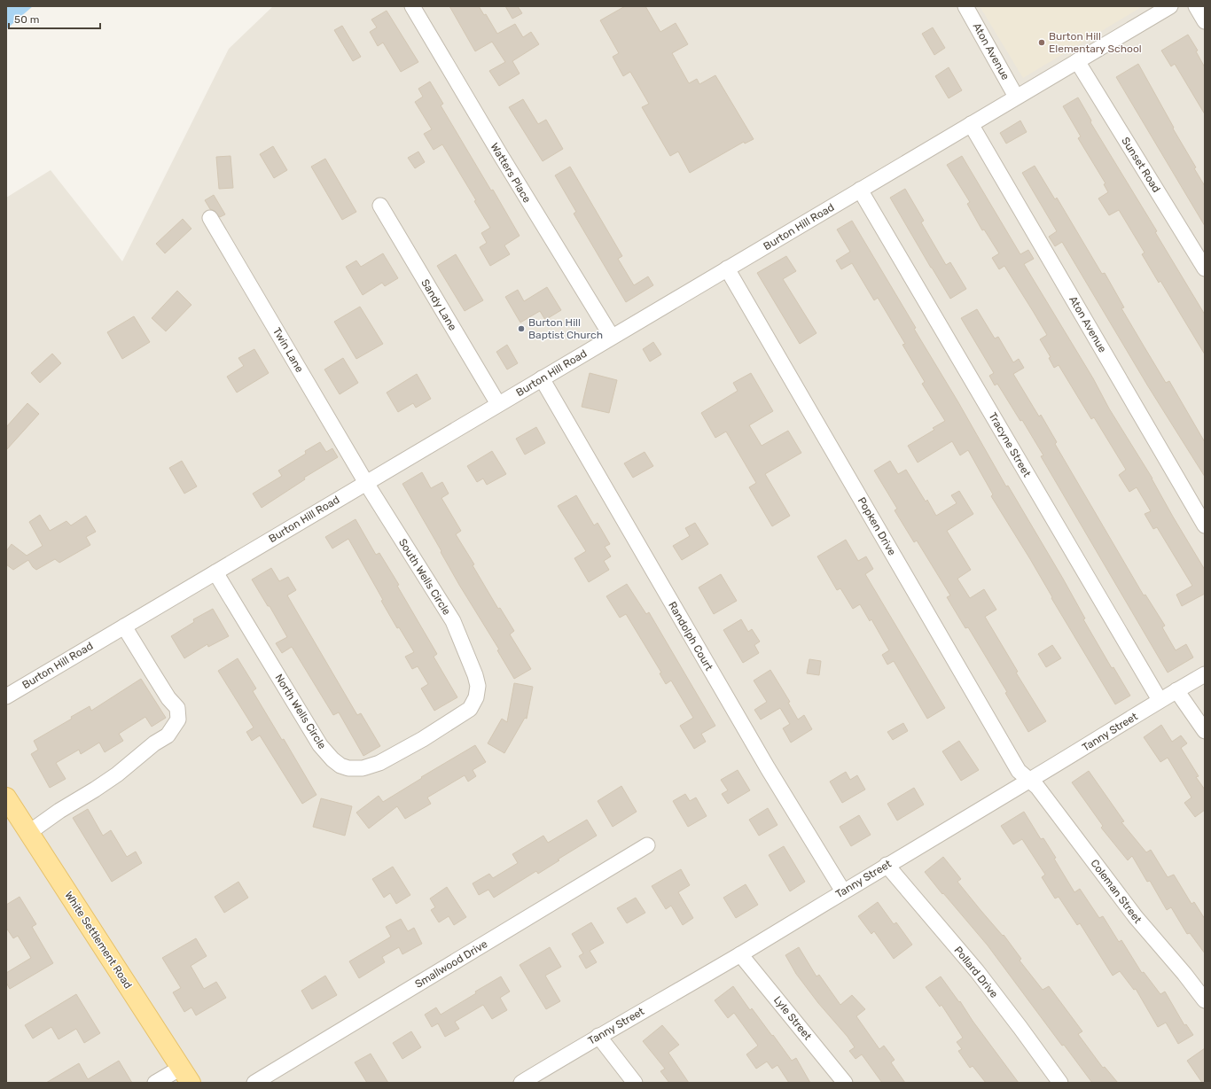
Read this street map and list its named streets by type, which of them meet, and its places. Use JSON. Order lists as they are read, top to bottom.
{
  "streets": {
    "main road": ["White Settlement Road"],
    "street": [
      "Aton Avenue",
      "Sunset Road",
      "Watters Place",
      "Burton Hill Road",
      "Sandy Lane",
      "Twin Lane",
      "Tracyne Street",
      "Popken Drive",
      "South Wells Circle",
      "Randolph Court",
      "North Wells Circle",
      "Tanny Street",
      "Coleman Street",
      "Smallwood Drive",
      "Pollard Drive",
      "Lyle Street"
    ]
  },
  "crossings": [
    ["Aton Avenue", "Burton Hill Road"],
    ["Sunset Road", "Burton Hill Road"],
    ["Watters Place", "Burton Hill Road"],
    ["Burton Hill Road", "Sandy Lane"],
    ["Burton Hill Road", "Twin Lane"],
    ["Burton Hill Road", "Tracyne Street"],
    ["Burton Hill Road", "Popken Drive"],
    ["Burton Hill Road", "South Wells Circle"],
    ["Burton Hill Road", "Randolph Court"],
    ["Burton Hill Road", "North Wells Circle"],
    ["Twin Lane", "South Wells Circle"],
    ["Tracyne Street", "Tanny Street"],
    ["Popken Drive", "Tanny Street"],
    ["Popken Drive", "Coleman Street"],
    ["South Wells Circle", "North Wells Circle"],
    ["Randolph Court", "Tanny Street"],
    ["Tanny Street", "Coleman Street"],
    ["Tanny Street", "Pollard Drive"],
    ["Tanny Street", "Lyle Street"]
  ],
  "places": ["Burton Hill Elementary School", "Burton Hill Baptist Church"],
  "scale_bar": "50 m"
}
